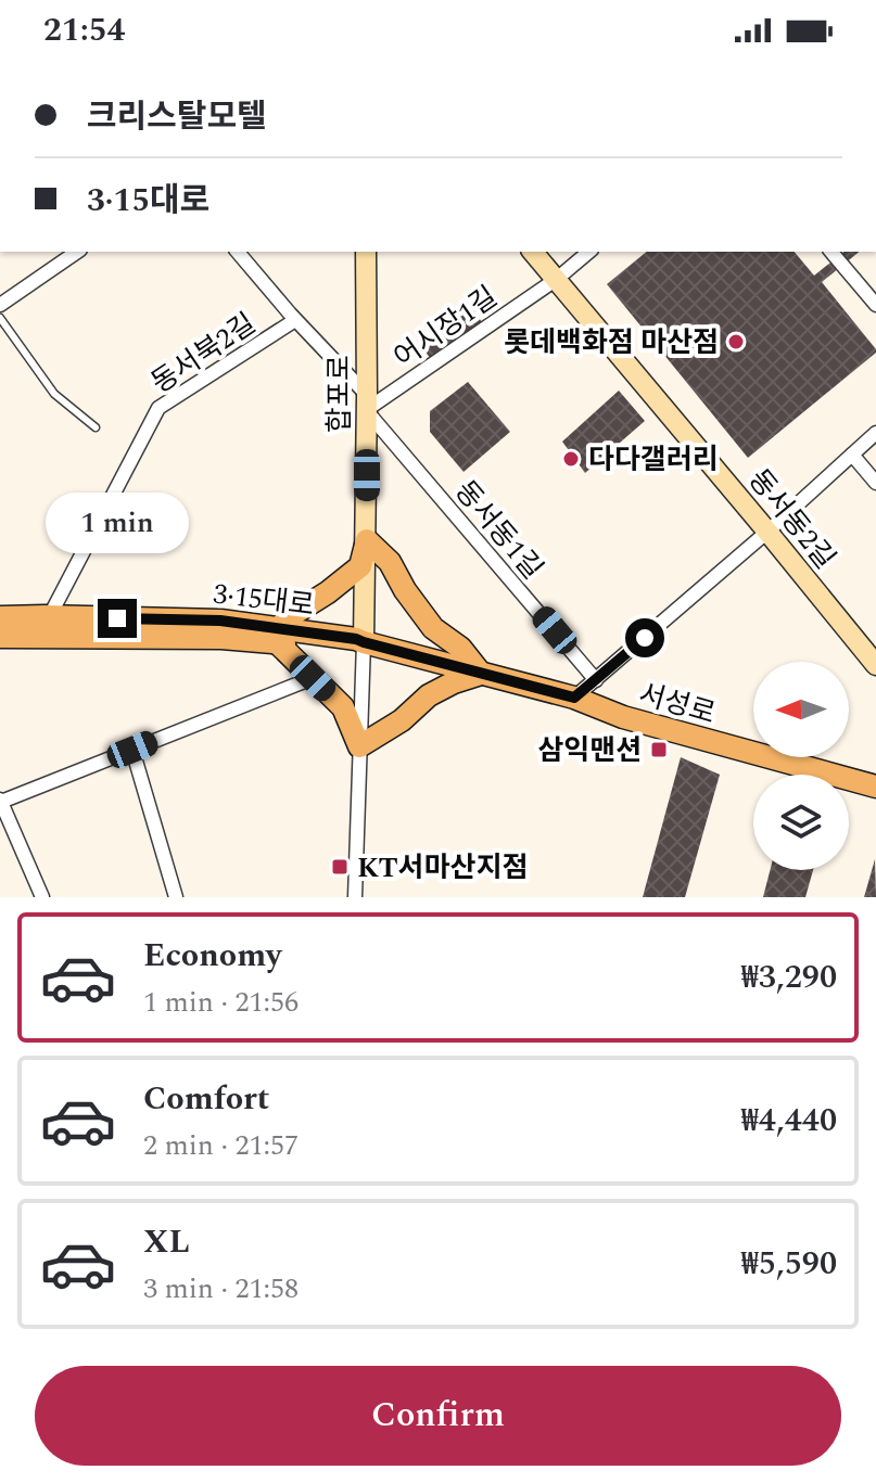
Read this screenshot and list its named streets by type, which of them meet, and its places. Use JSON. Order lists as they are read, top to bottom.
{
  "streets": {
    "main road": [
      "합포로",
      "동서동2길",
      "3·15대로",
      "서성로"
    ],
    "street": ["어시장1길", "동서북2길", "동서동1길"]
  },
  "crossings": [
    ["어시장1길", "합포로"],
    ["어시장1길", "동서동2길"],
    ["어시장1길", "동서동1길"],
    ["동서북2길", "동서동1길"],
    ["동서북2길", "3·15대로"],
    ["합포로", "동서동1길"],
    ["합포로", "3·15대로"],
    ["합포로", "서성로"],
    ["3·15대로", "서성로"]
  ],
  "places": {
    "other": ["롯데백화점 마산점", "다다갤러리"],
    "transit": ["삼익맨션", "KT서마산지점"]
  },
  "north": "left",
  "page": {
    "status": "21:54",
    "banner": ["크리스탈모텔", "3·15대로"],
    "bubble": "1 min",
    "list": [
      {
        "name": "Economy",
        "note": "1 min · 21:56",
        "value": "₩3,290"
      },
      {
        "name": "Comfort",
        "note": "2 min · 21:57",
        "value": "₩4,440"
      },
      {
        "name": "XL",
        "note": "3 min · 21:58",
        "value": "₩5,590"
      }
    ],
    "buttons": "Confirm"
  }
}
